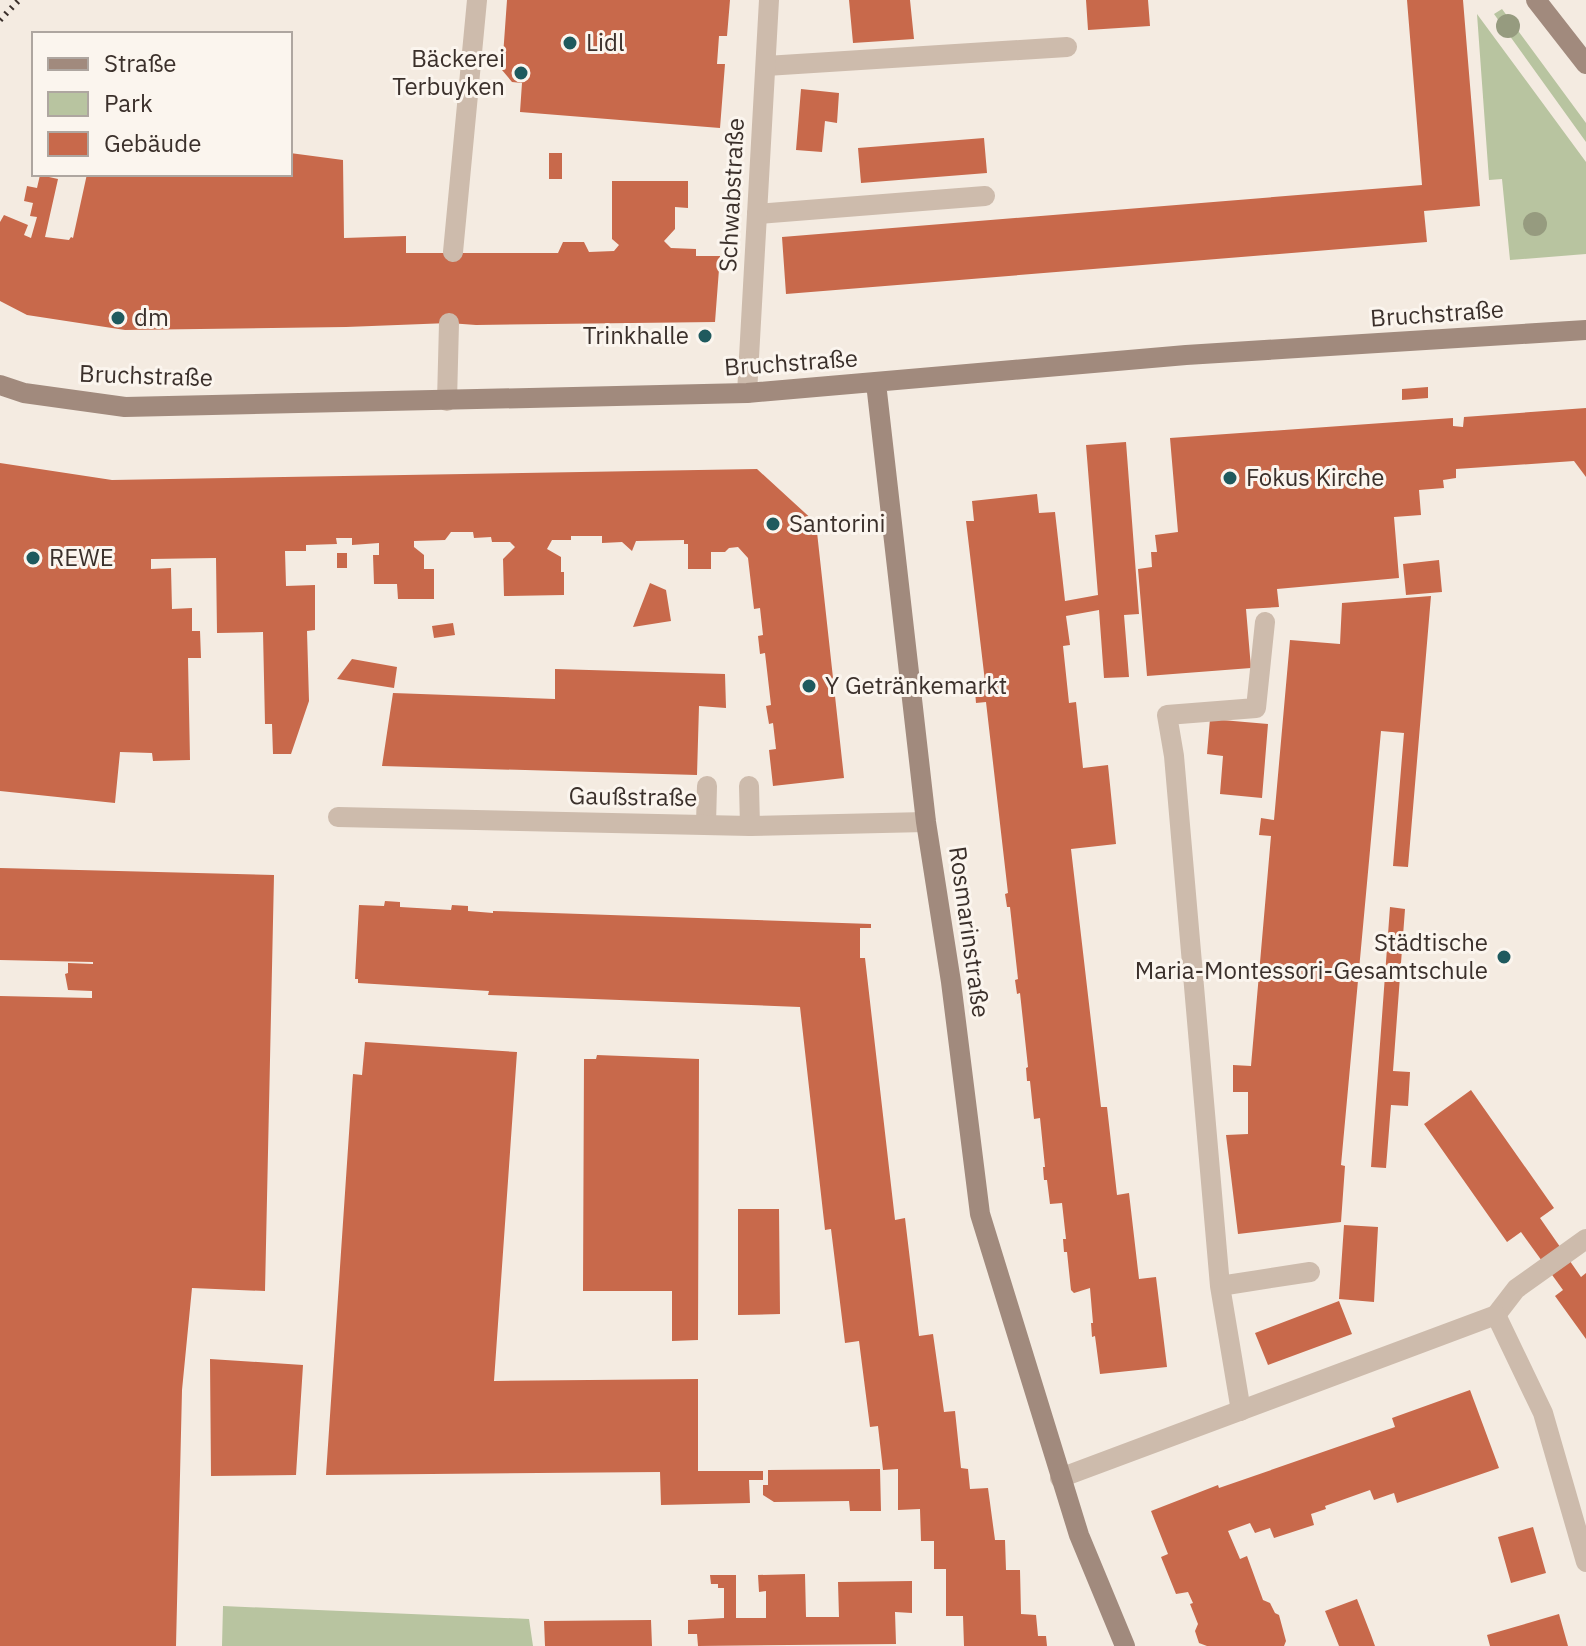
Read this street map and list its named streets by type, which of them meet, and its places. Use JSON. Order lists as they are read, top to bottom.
{
  "streets": {
    "main road": ["Bruchstraße", "Rosmarinstraße"],
    "street": ["Schwabstraße", "Gaußstraße"]
  },
  "crossings": [
    ["Schwabstraße", "Bruchstraße"],
    ["Bruchstraße", "Rosmarinstraße"],
    ["Gaußstraße", "Rosmarinstraße"]
  ],
  "places": [
    "Lidl",
    "Bäckerei Terbuyken",
    "dm",
    "Trinkhalle",
    "Fokus Kirche",
    "Santorini",
    "REWE",
    "Y Getränkemarkt",
    "Städtische Maria-Montessori-Gesamtschule"
  ],
  "legend": ["Straße", "Park", "Gebäude"]
}
